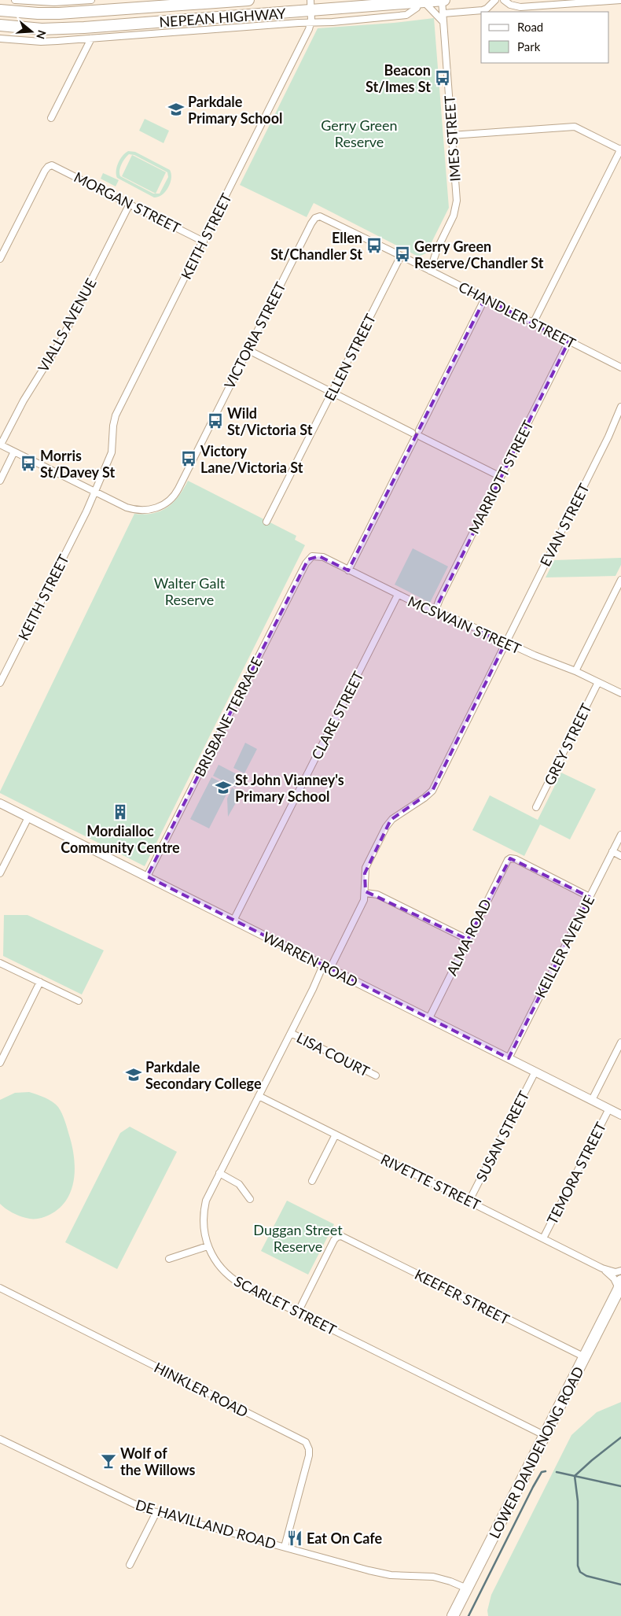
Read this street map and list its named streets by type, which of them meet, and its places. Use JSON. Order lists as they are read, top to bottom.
{
  "streets": {
    "highway": ["NEPEAN HIGHWAY", "LOWER DANDENONG ROAD"],
    "street": [
      "IMES STREET",
      "MORGAN STREET",
      "KEITH STREET",
      "CHANDLER STREET",
      "VIALLS AVENUE",
      "VICTORIA STREET",
      "ELLEN STREET",
      "MARRIOTT STREET",
      "EVAN STREET",
      "MCSWAIN STREET",
      "CLARE STREET",
      "BRISBANE TERRACE",
      "GREY STREET",
      "ALMA ROAD",
      "KEILLER AVENUE",
      "WARREN ROAD",
      "LISA COURT",
      "SUSAN STREET",
      "TEMORA STREET",
      "RIVETTE STREET",
      "KEEFER STREET",
      "SCARLET STREET",
      "HINKLER ROAD",
      "DE HAVILLAND ROAD"
    ]
  },
  "crossings": [
    ["NEPEAN HIGHWAY", "IMES STREET"],
    ["NEPEAN HIGHWAY", "KEITH STREET"],
    ["IMES STREET", "CHANDLER STREET"],
    ["MORGAN STREET", "KEITH STREET"],
    ["MORGAN STREET", "VIALLS AVENUE"],
    ["KEITH STREET", "VICTORIA STREET"],
    ["CHANDLER STREET", "VICTORIA STREET"],
    ["CHANDLER STREET", "ELLEN STREET"],
    ["CHANDLER STREET", "MARRIOTT STREET"],
    ["VIALLS AVENUE", "VICTORIA STREET"],
    ["MARRIOTT STREET", "MCSWAIN STREET"],
    ["EVAN STREET", "MCSWAIN STREET"],
    ["EVAN STREET", "SCARLET STREET"],
    ["MCSWAIN STREET", "CLARE STREET"],
    ["MCSWAIN STREET", "BRISBANE TERRACE"],
    ["MCSWAIN STREET", "GREY STREET"],
    ["CLARE STREET", "WARREN ROAD"],
    ["BRISBANE TERRACE", "WARREN ROAD"],
    ["ALMA ROAD", "KEILLER AVENUE"],
    ["ALMA ROAD", "WARREN ROAD"],
    ["KEILLER AVENUE", "WARREN ROAD"],
    ["WARREN ROAD", "SUSAN STREET"],
    ["WARREN ROAD", "TEMORA STREET"],
    ["WARREN ROAD", "SCARLET STREET"],
    ["LISA COURT", "SCARLET STREET"],
    ["SUSAN STREET", "RIVETTE STREET"],
    ["TEMORA STREET", "RIVETTE STREET"],
    ["RIVETTE STREET", "SCARLET STREET"],
    ["RIVETTE STREET", "LOWER DANDENONG ROAD"],
    ["KEEFER STREET", "SCARLET STREET"],
    ["KEEFER STREET", "LOWER DANDENONG ROAD"],
    ["SCARLET STREET", "LOWER DANDENONG ROAD"],
    ["HINKLER ROAD", "DE HAVILLAND ROAD"],
    ["LOWER DANDENONG ROAD", "DE HAVILLAND ROAD"]
  ],
  "parks": ["Gerry Green Reserve", "Walter Galt Reserve", "Duggan Street Reserve"],
  "places": {
    "bus stop": [
      "Beacon St/Imes St",
      "Ellen St/Chandler St",
      "Gerry Green Reserve/Chandler St",
      "Wild St/Victoria St",
      "Victory Lane/Victoria St",
      "Morris St/Davey St"
    ],
    "school or university": ["Parkdale Primary School", "St John Vianney's Primary School", "Parkdale Secondary College"],
    "building": ["Mordialloc Community Centre"],
    "bar": ["Wolf of the Willows"],
    "restaurant": ["Eat On Cafe"]
  },
  "legend": ["Road", "Park"],
  "north": "right"
}
